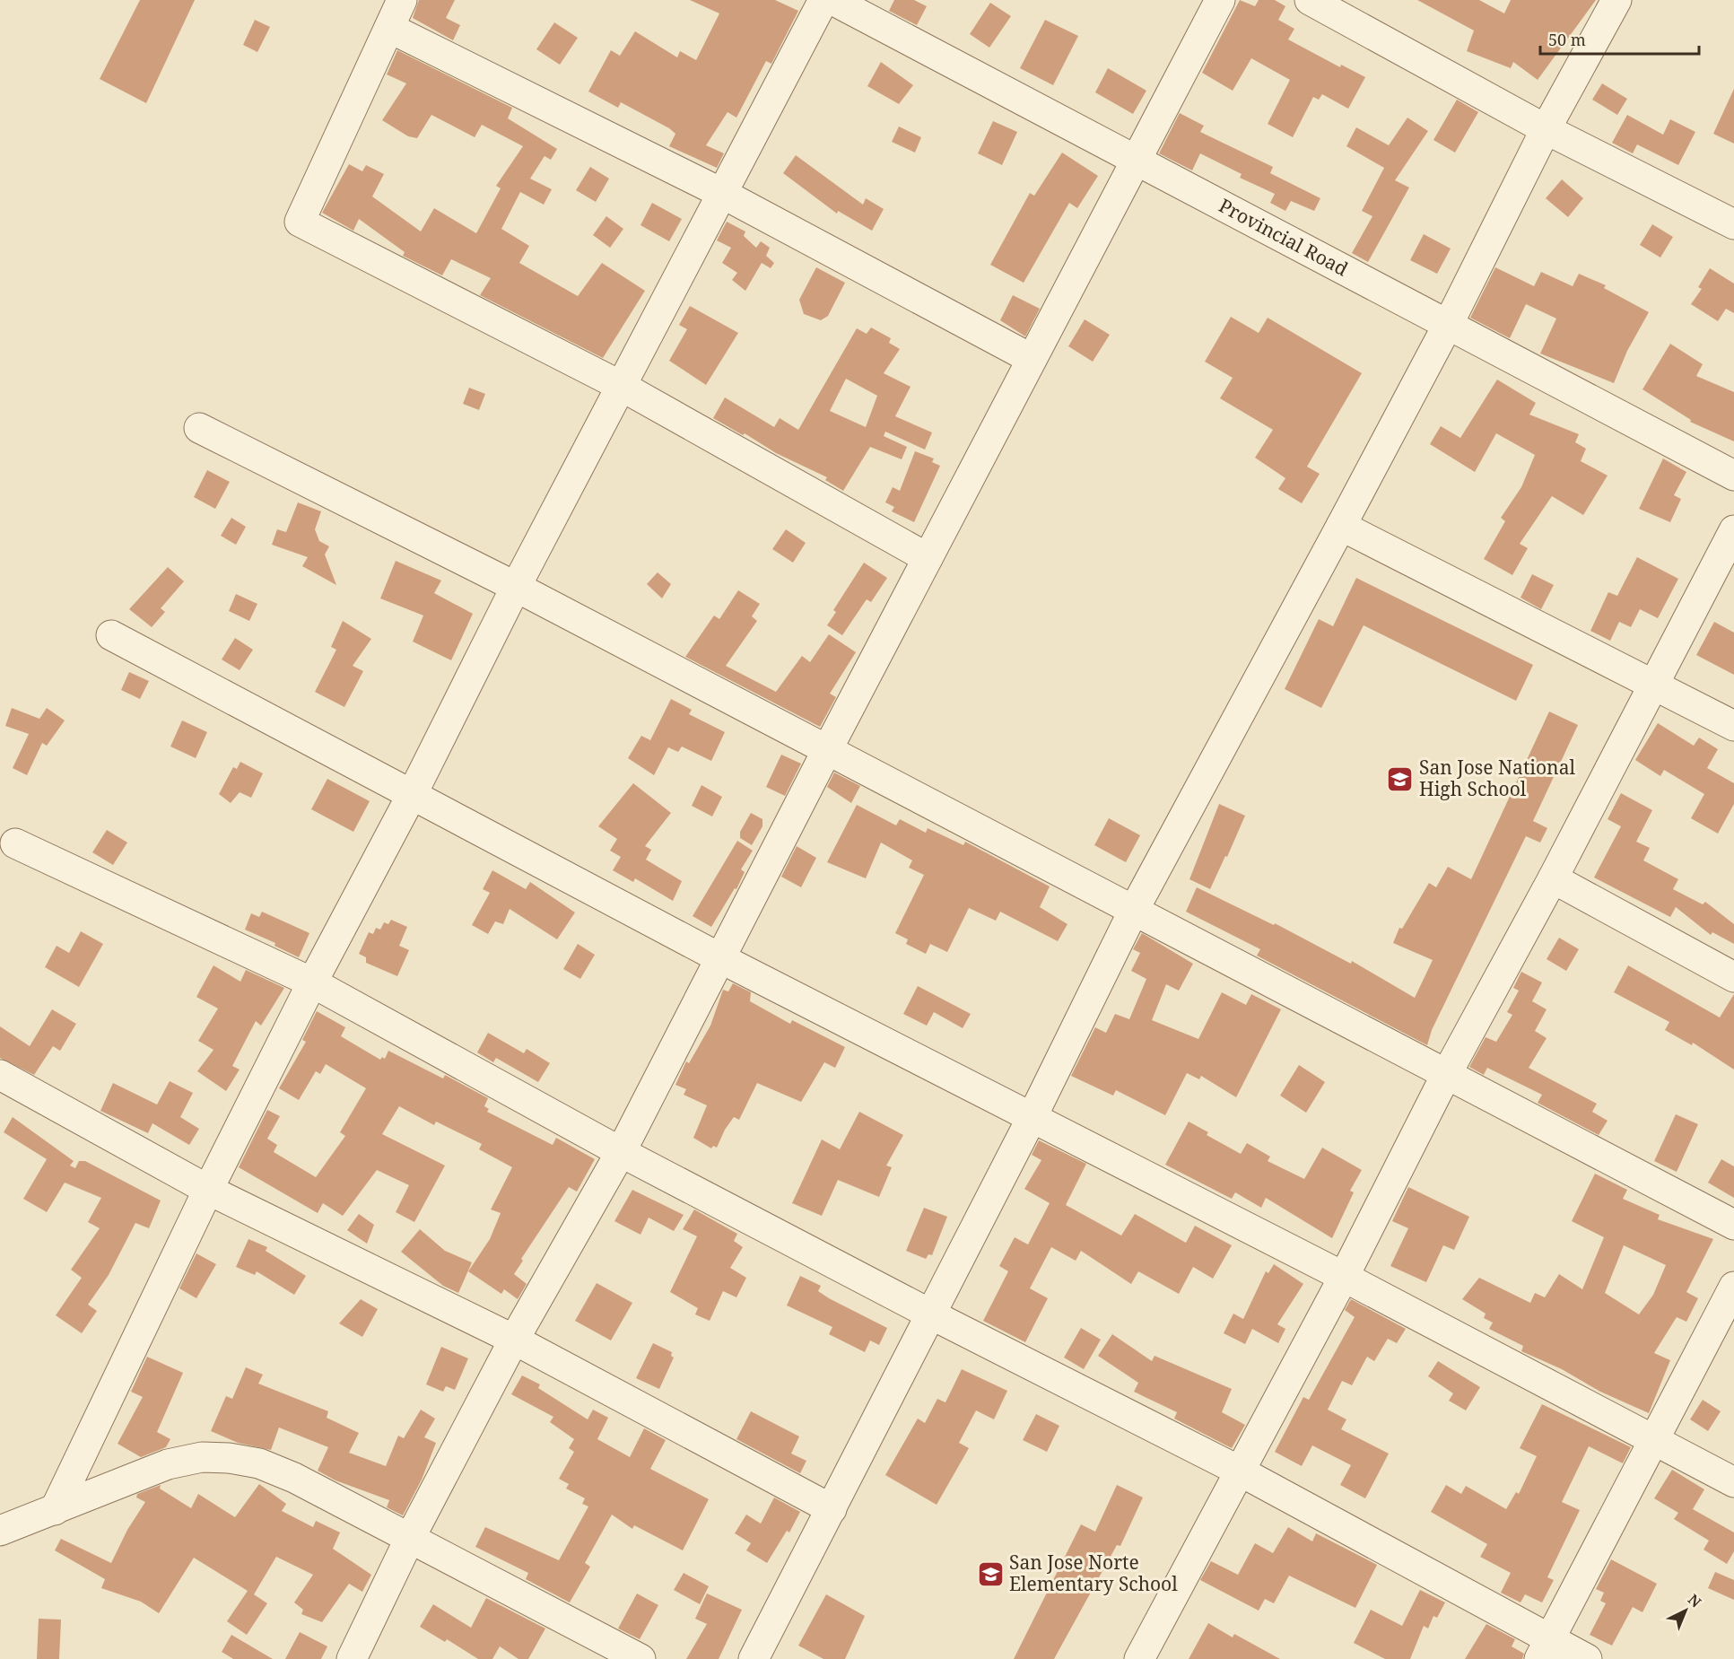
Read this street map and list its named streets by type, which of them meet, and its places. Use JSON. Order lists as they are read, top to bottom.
{
  "streets": {
    "street": ["Provincial Road"]
  },
  "places": {
    "school or university": ["San Jose National High School", "San Jose Norte Elementary School"]
  },
  "scale_bar": "50 m",
  "north": "top right"
}
